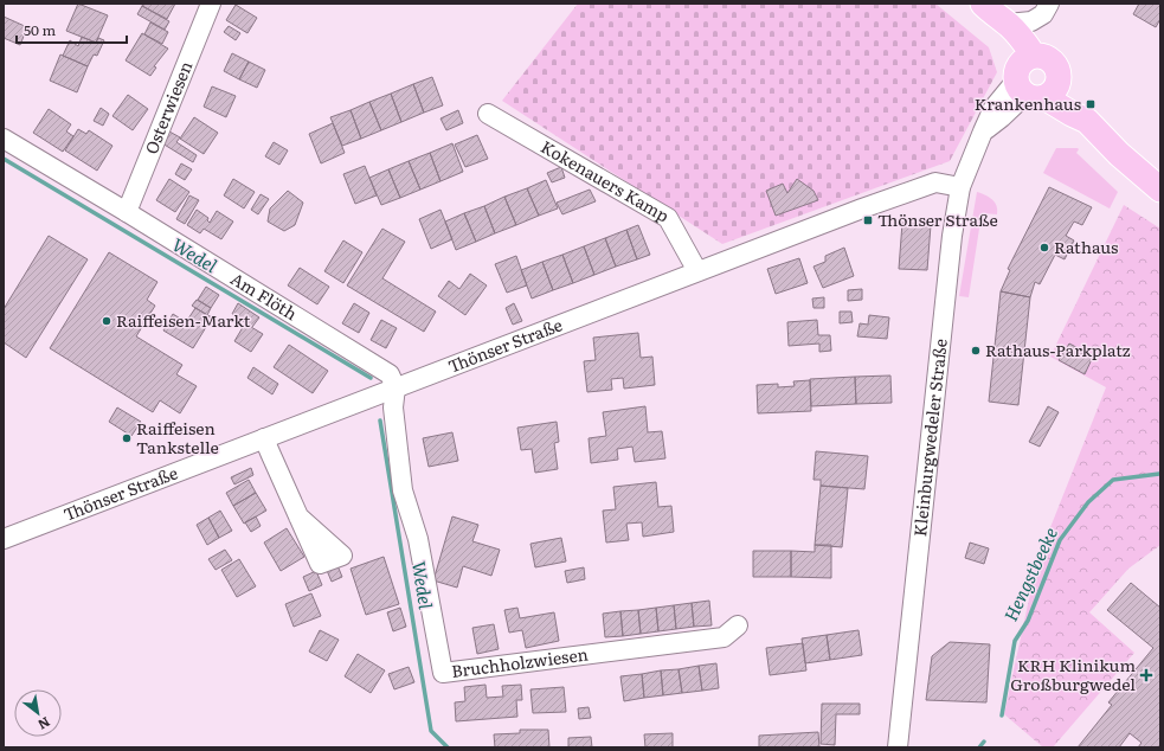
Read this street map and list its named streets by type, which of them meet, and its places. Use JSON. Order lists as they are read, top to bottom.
{
  "streets": {
    "street": [
      "Osterwiesen",
      "Kokenauers Kamp",
      "Am Flöth",
      "Thönser Straße",
      "Kleinburgwedeler Straße",
      "Bruchholzwiesen"
    ]
  },
  "crossings": [
    ["Osterwiesen", "Am Flöth"],
    ["Kokenauers Kamp", "Thönser Straße"],
    ["Am Flöth", "Thönser Straße"],
    ["Am Flöth", "Bruchholzwiesen"],
    ["Thönser Straße", "Kleinburgwedeler Straße"],
    ["Thönser Straße", "Bruchholzwiesen"]
  ],
  "water": ["Wedel", "Hengstbeeke"],
  "places": {
    "transit": ["Krankenhaus", "Thönser Straße"],
    "other": [
      "Rathaus",
      "Raiffeisen-Markt",
      "Rathaus-Parkplatz",
      "Raiffeisen Tankstelle"
    ],
    "health": ["KRH Klinikum Großburgwedel"]
  },
  "scale_bar": "50 m",
  "north": "bottom right"
}
